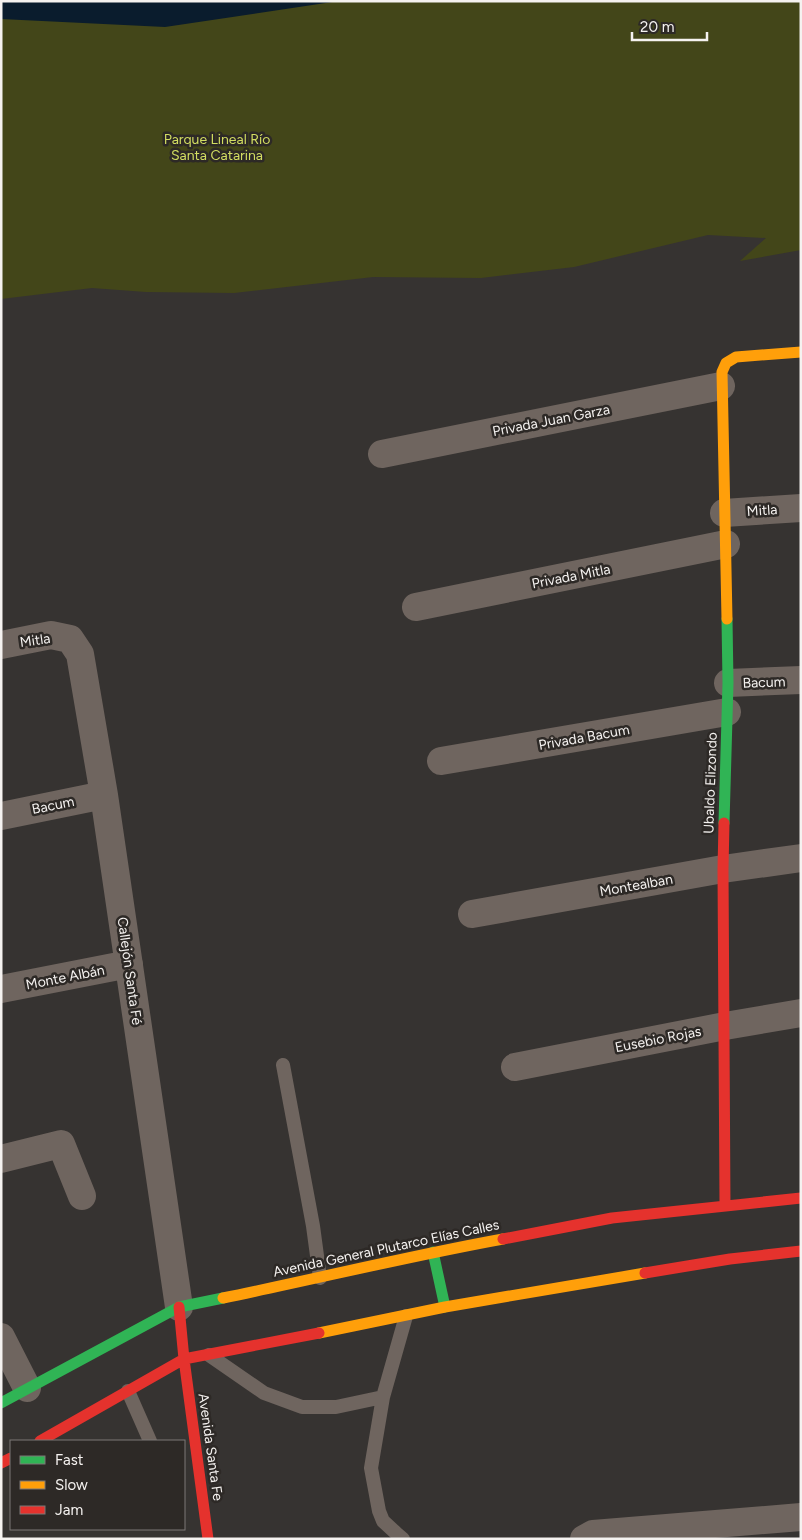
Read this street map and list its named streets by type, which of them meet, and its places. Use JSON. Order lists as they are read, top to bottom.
{
  "streets": {
    "street": [
      "Privada Juan Garza",
      "Mitla",
      "Privada Mitla",
      "Bacum",
      "Privada Bacum",
      "Ubaldo Elizondo",
      "Montealban",
      "Callejón Santa Fé",
      "Monte Albán",
      "Eusebio Rojas",
      "Avenida General Plutarco Elías Calles",
      "Avenida Santa Fe"
    ]
  },
  "crossings": [
    ["Privada Juan Garza", "Ubaldo Elizondo"],
    ["Mitla", "Ubaldo Elizondo"],
    ["Mitla", "Callejón Santa Fé"],
    ["Privada Mitla", "Ubaldo Elizondo"],
    ["Bacum", "Ubaldo Elizondo"],
    ["Bacum", "Callejón Santa Fé"],
    ["Privada Bacum", "Ubaldo Elizondo"],
    ["Ubaldo Elizondo", "Montealban"],
    ["Ubaldo Elizondo", "Eusebio Rojas"],
    ["Ubaldo Elizondo", "Avenida General Plutarco Elías Calles"],
    ["Callejón Santa Fé", "Monte Albán"],
    ["Callejón Santa Fé", "Avenida General Plutarco Elías Calles"],
    ["Callejón Santa Fé", "Avenida Santa Fe"],
    ["Avenida General Plutarco Elías Calles", "Avenida Santa Fe"]
  ],
  "parks": ["Parque Lineal Río Santa Catarina"],
  "legend": ["Fast", "Slow", "Jam"],
  "scale_bar": "20 m"
}
